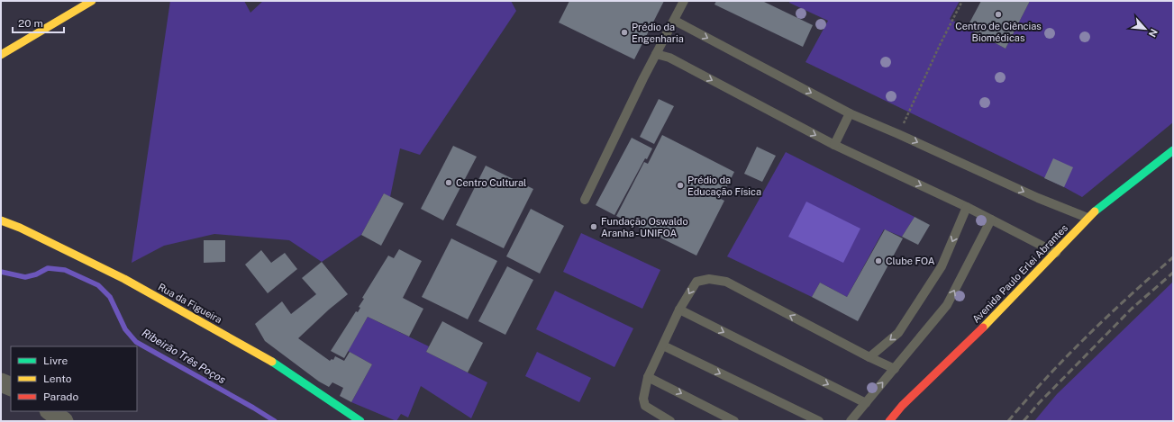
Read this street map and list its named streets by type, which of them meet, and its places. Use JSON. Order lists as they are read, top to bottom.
{
  "streets": {
    "street": ["Avenida Paulo Erlei Abrantes", "Rua da Figueira"]
  },
  "water": ["Ribeirão Três Poços"],
  "places": [
    "Centro de Ciências Biomédicas",
    "Prédio da Engenharia",
    "Centro Cultural",
    "Prédio da Educação Física",
    "Fundação Oswaldo Aranha - UNIFOA",
    "Clube FOA"
  ],
  "legend": ["Livre", "Lento", "Parado"],
  "scale_bar": "20 m",
  "north": "bottom right"
}
